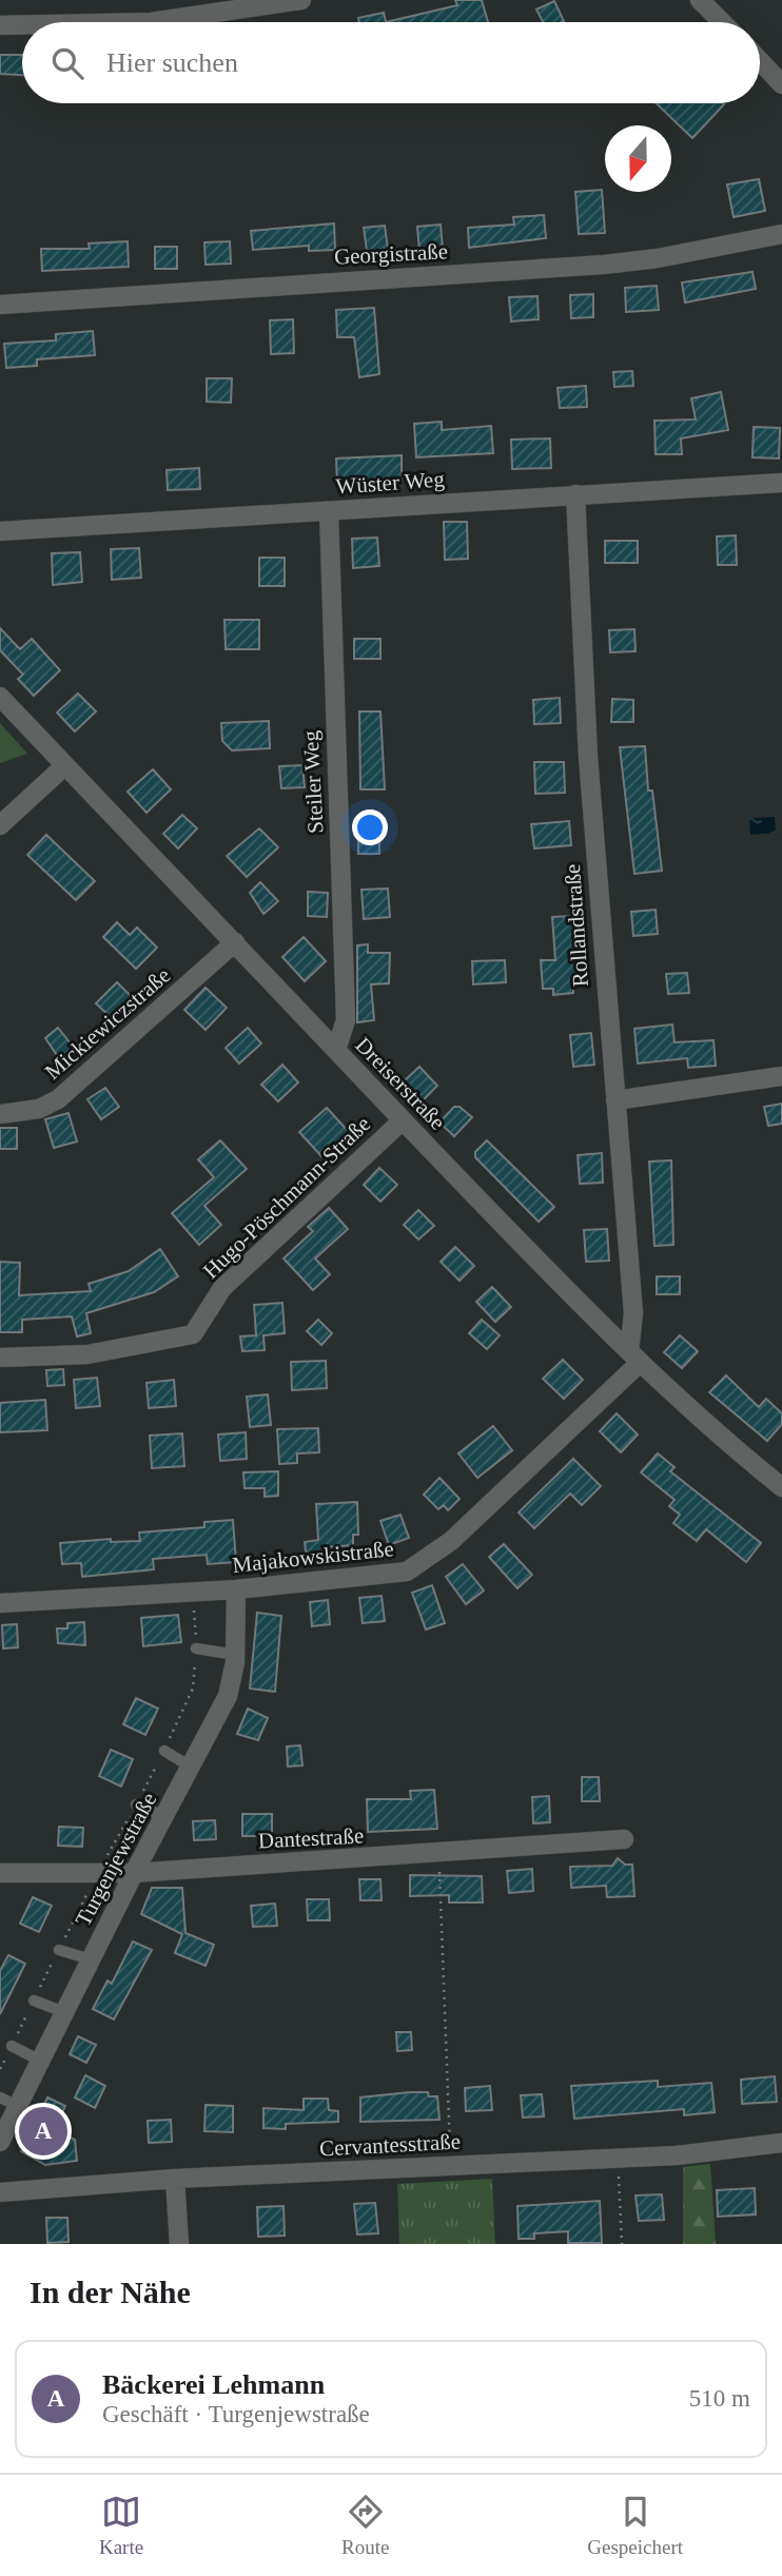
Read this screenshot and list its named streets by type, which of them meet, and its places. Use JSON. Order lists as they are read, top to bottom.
{
  "streets": {
    "street": [
      "Georgistraße",
      "Wüster Weg",
      "Steiler Weg",
      "Rollandstraße",
      "Mickiewiczstraße",
      "Dreiserstraße",
      "Hugo-Pöschmann-Straße",
      "Majakowskistraße",
      "Dantestraße",
      "Turgenjewstraße",
      "Cervantesstraße"
    ]
  },
  "crossings": [
    ["Wüster Weg", "Steiler Weg"],
    ["Wüster Weg", "Rollandstraße"],
    ["Steiler Weg", "Dreiserstraße"],
    ["Rollandstraße", "Dreiserstraße"],
    ["Rollandstraße", "Majakowskistraße"],
    ["Mickiewiczstraße", "Dreiserstraße"],
    ["Dreiserstraße", "Hugo-Pöschmann-Straße"],
    ["Dreiserstraße", "Majakowskistraße"],
    ["Majakowskistraße", "Turgenjewstraße"],
    ["Dantestraße", "Turgenjewstraße"]
  ],
  "north": "bottom",
  "page": {
    "search": "Hier suchen",
    "pins": "A",
    "heading": "In der Nähe",
    "list": [
      {
        "mark": "A",
        "name": "Bäckerei Lehmann",
        "note": "Geschäft · Turgenjewstraße",
        "value": "510 m"
      }
    ],
    "nav": ["Karte", "Route", "Gespeichert"]
  }
}
